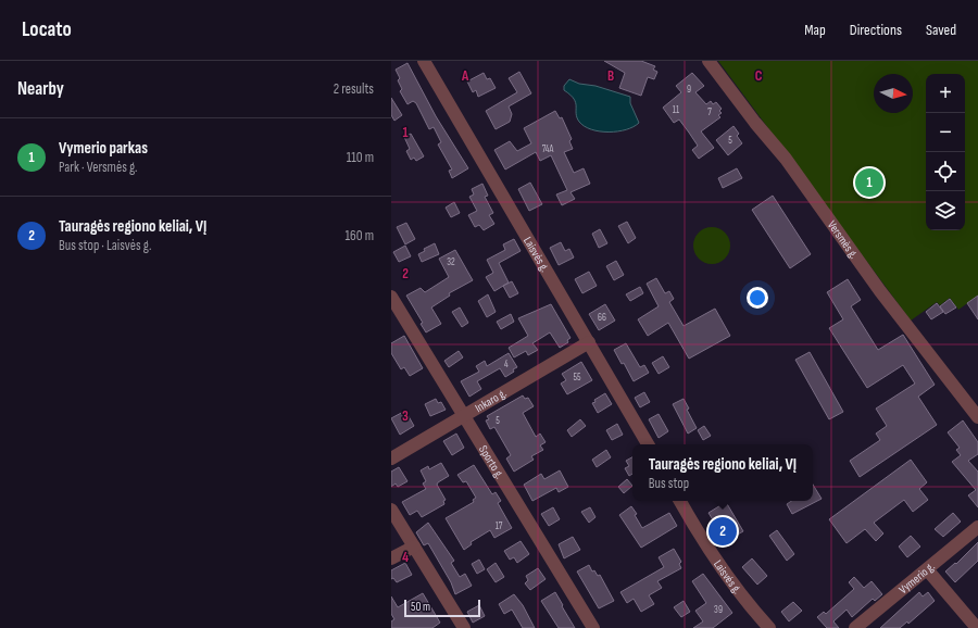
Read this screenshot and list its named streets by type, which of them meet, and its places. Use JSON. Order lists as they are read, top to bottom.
{
  "streets": {
    "street": [
      "Versmės g.",
      "Laisvės g.",
      "Inkaro g.",
      "Sporto g.",
      "Vymerio g."
    ]
  },
  "crossings": [
    ["Laisvės g.", "Inkaro g."],
    ["Inkaro g.", "Sporto g."]
  ],
  "house_numbers": [
    "9",
    "11",
    "7",
    "5",
    "74A",
    "32",
    "66",
    "4",
    "55",
    "5",
    "17",
    "39"
  ],
  "scale_bar": "50 m",
  "north": "right",
  "page": {
    "header": "Locato",
    "nav": ["Map", "Directions", "Saved"],
    "heading": ["Nearby", "2 results"],
    "map_buttons": ["+", "−"],
    "list": [
      {
        "mark": "1",
        "name": "Vymerio parkas",
        "note": "Park · Versmės g.",
        "value": "110 m"
      },
      {
        "mark": "2",
        "name": "Tauragės regiono keliai, VĮ",
        "note": "Bus stop · Laisvės g.",
        "value": "160 m"
      }
    ],
    "pins": ["1", "2"],
    "popup": ["Tauragės regiono keliai, VĮ", "Bus stop"],
    "scale": "50 m"
  },
  "grid": {
    "columns": ["A", "B", "C"],
    "rows": [
      "1",
      "2",
      "3",
      "4"
    ]
  }
}
